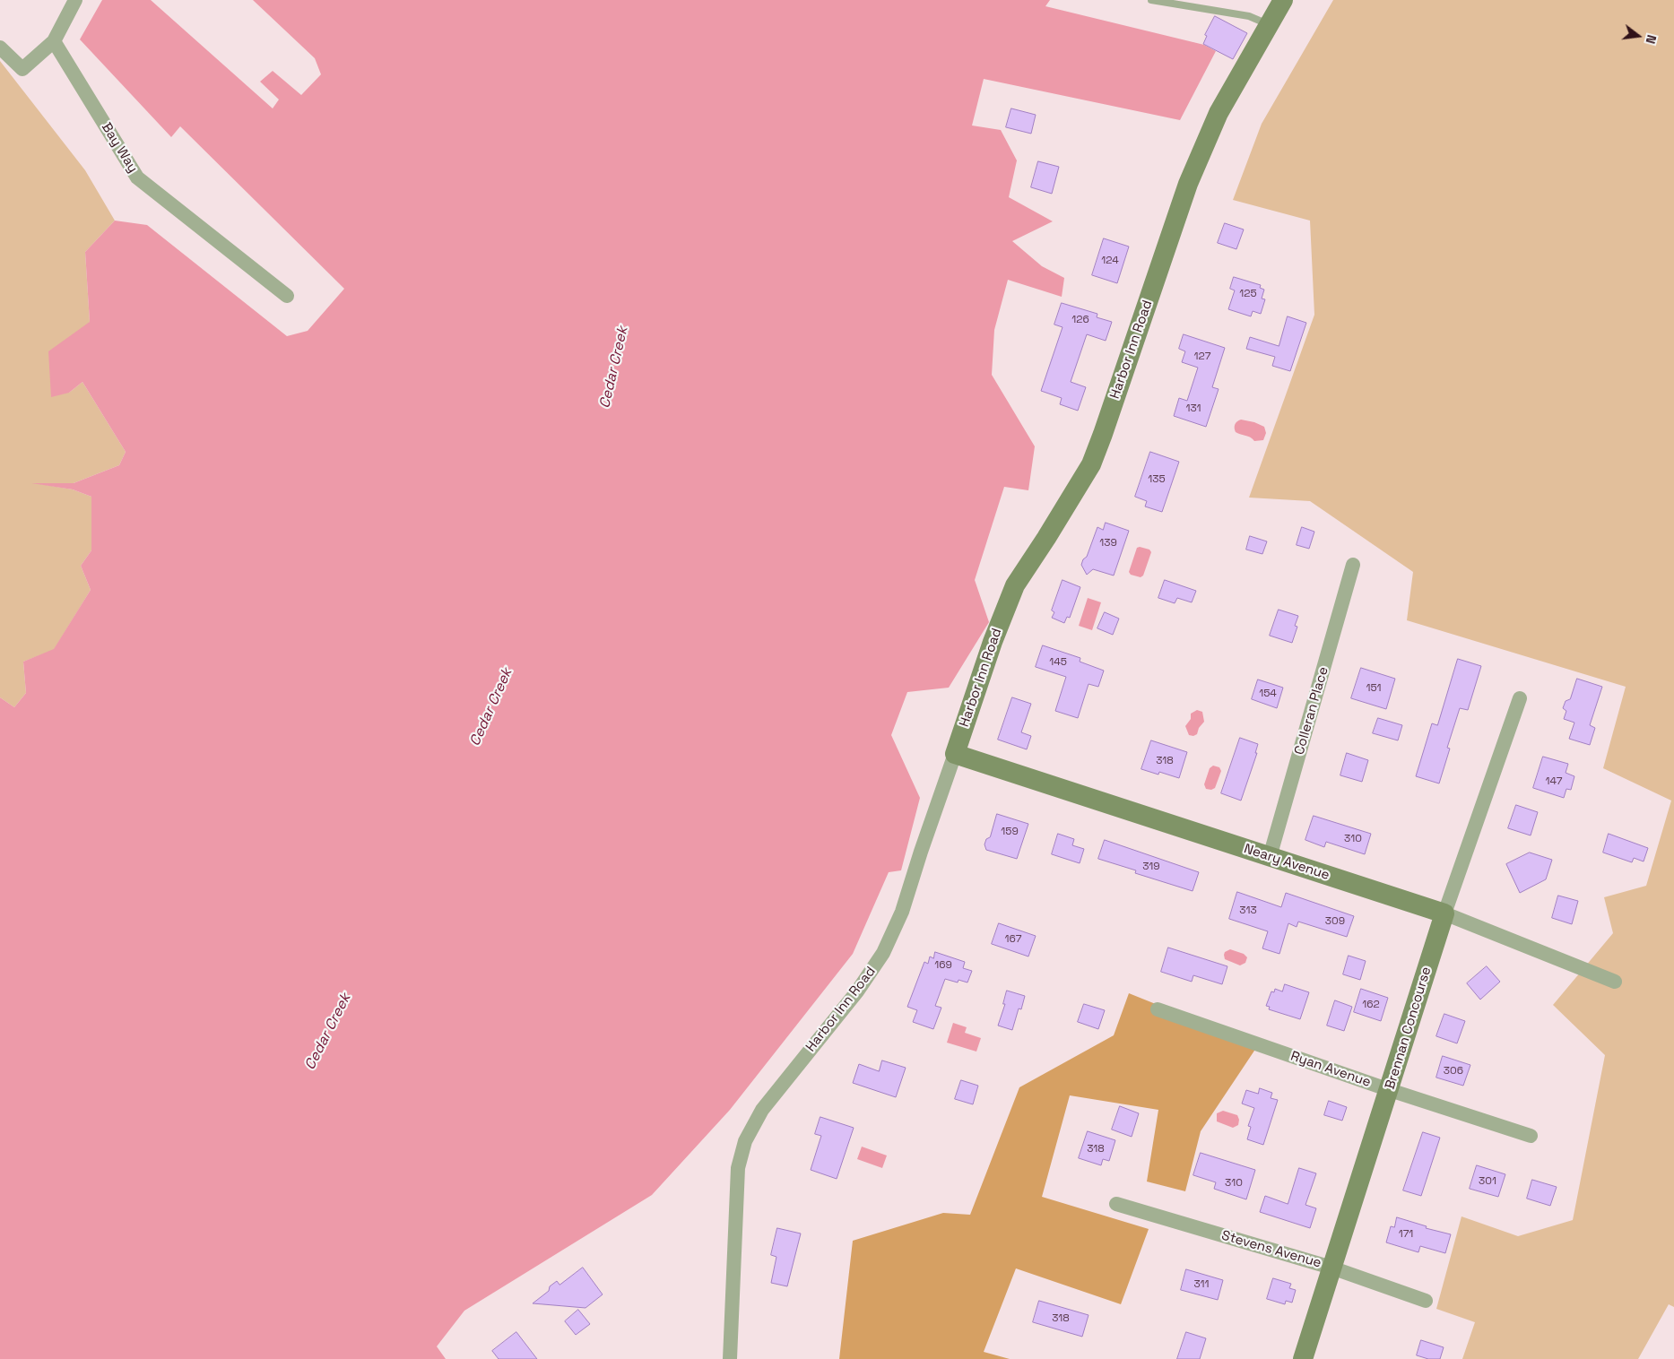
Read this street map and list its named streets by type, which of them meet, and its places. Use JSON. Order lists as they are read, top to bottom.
{
  "streets": {
    "main road": ["Harbor Inn Road", "Neary Avenue", "Brennan Concourse"],
    "street": [
      "Bay Way",
      "Colleran Place",
      "Ryan Avenue",
      "Stevens Avenue"
    ]
  },
  "crossings": [
    ["Harbor Inn Road", "Neary Avenue"],
    ["Colleran Place", "Neary Avenue"],
    ["Neary Avenue", "Brennan Concourse"],
    ["Brennan Concourse", "Ryan Avenue"],
    ["Brennan Concourse", "Stevens Avenue"]
  ],
  "water": ["Cedar Creek"],
  "house_numbers": [
    "124",
    "125",
    "126",
    "127",
    "131",
    "135",
    "139",
    "145",
    "151",
    "154",
    "318",
    "147",
    "159",
    "310",
    "319",
    "313",
    "309",
    "167",
    "169",
    "162",
    "306",
    "318",
    "301",
    "310",
    "171",
    "311",
    "318"
  ],
  "north": "right"
}
